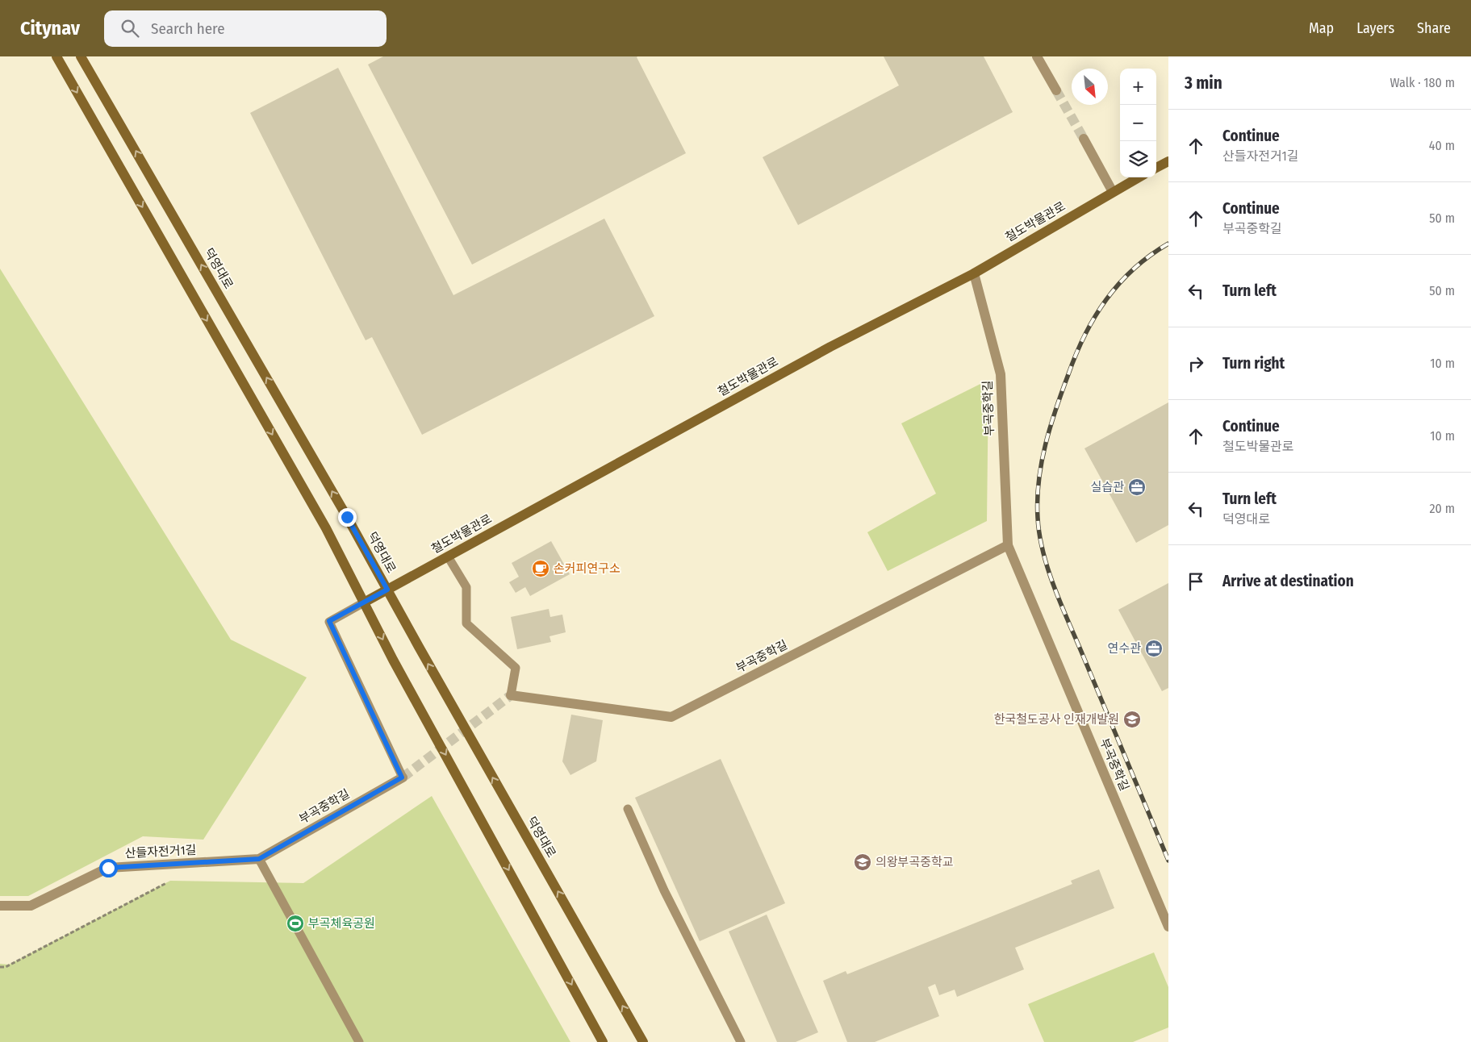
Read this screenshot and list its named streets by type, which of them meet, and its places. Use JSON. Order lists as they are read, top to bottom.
{
  "streets": {
    "street": [
      "철도박물관로",
      "덕영대로",
      "부곡중학길",
      "산들자전거1길"
    ]
  },
  "crossings": [
    ["철도박물관로", "덕영대로"],
    ["철도박물관로", "부곡중학길"],
    ["부곡중학길", "산들자전거1길"]
  ],
  "places": {
    "office": ["실습관", "연수관"],
    "cafe": ["손커피연구소"],
    "school or university": ["한국철도공사 인재개발원", "의왕부곡중학교"],
    "sports": ["부곡체육공원"]
  },
  "north": "bottom right",
  "page": {
    "header": "Citynav",
    "search": "Search here",
    "nav": ["Map", "Layers", "Share"],
    "heading": ["3 min", "Walk · 180 m"],
    "map_buttons": ["+", "−"],
    "list": [
      ["Continue", "산들자전거1길", "40 m"],
      ["Continue", "부곡중학길", "50 m"],
      ["Turn left", "50 m"],
      ["Turn right", "10 m"],
      ["Continue", "철도박물관로", "10 m"],
      ["Turn left", "덕영대로", "20 m"],
      "Arrive at destination"
    ]
  }
}
